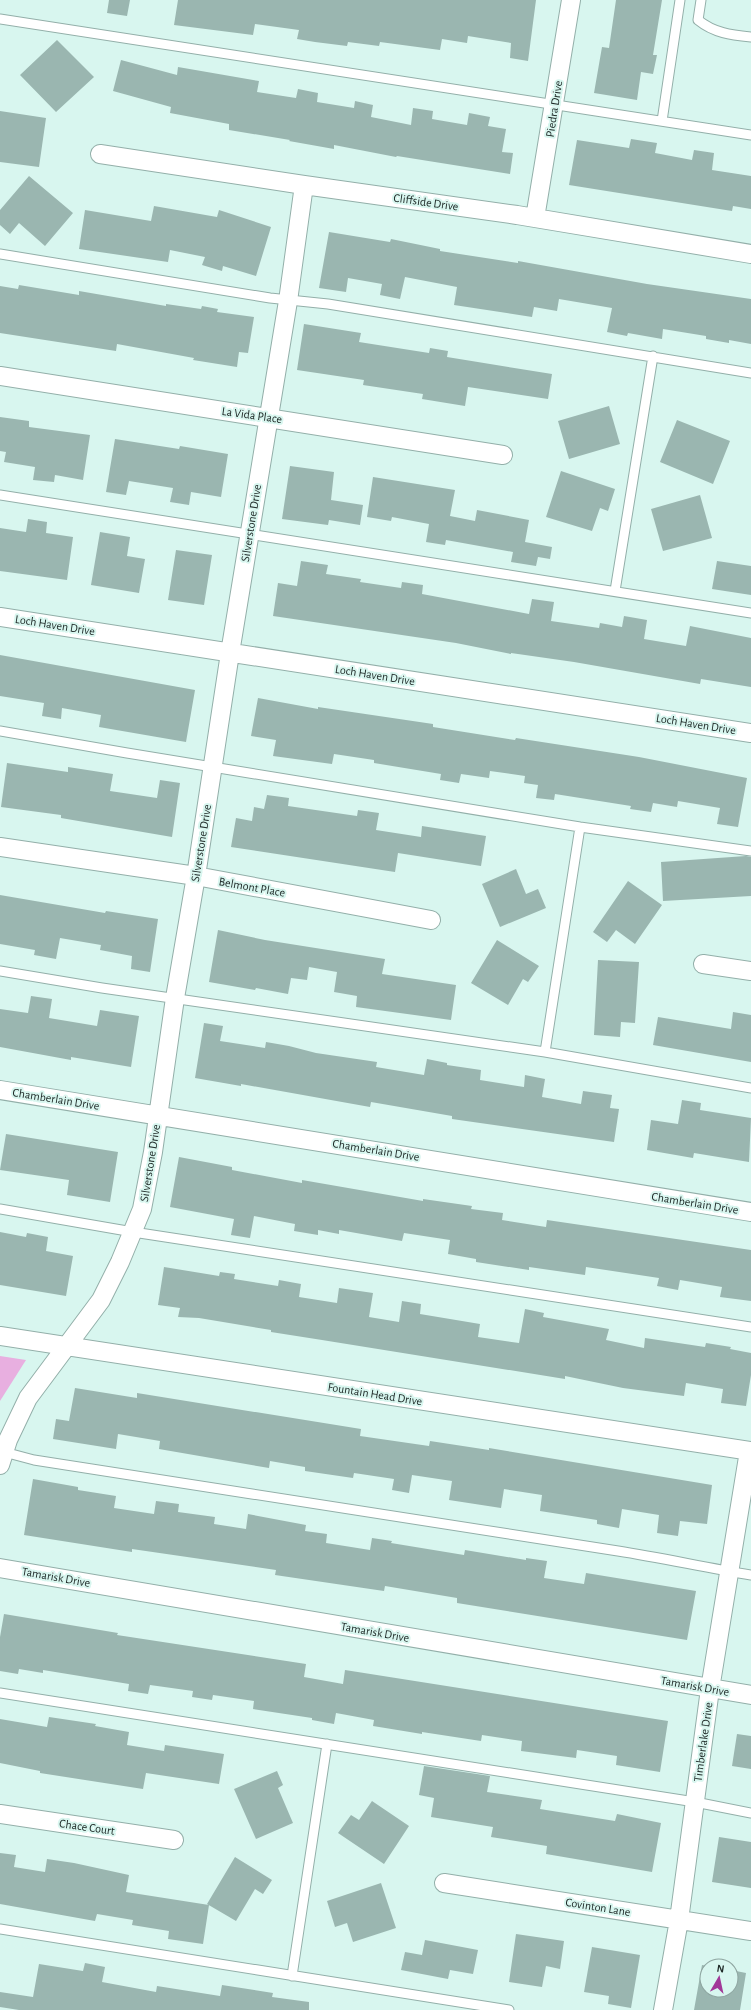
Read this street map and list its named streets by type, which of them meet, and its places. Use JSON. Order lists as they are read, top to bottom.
{
  "streets": {
    "street": [
      "Piedra Drive",
      "Cliffside Drive",
      "La Vida Place",
      "Silverstone Drive",
      "Loch Haven Drive",
      "Belmont Place",
      "Chamberlain Drive",
      "Fountain Head Drive",
      "Tamarisk Drive",
      "Timberlake Drive",
      "Chace Court",
      "Covinton Lane"
    ]
  },
  "crossings": [
    ["Piedra Drive", "Cliffside Drive"],
    ["Cliffside Drive", "Silverstone Drive"],
    ["La Vida Place", "Silverstone Drive"],
    ["Silverstone Drive", "Loch Haven Drive"],
    ["Silverstone Drive", "Belmont Place"],
    ["Silverstone Drive", "Chamberlain Drive"],
    ["Silverstone Drive", "Fountain Head Drive"],
    ["Fountain Head Drive", "Timberlake Drive"],
    ["Tamarisk Drive", "Timberlake Drive"],
    ["Timberlake Drive", "Covinton Lane"]
  ],
  "north": "top"
}
